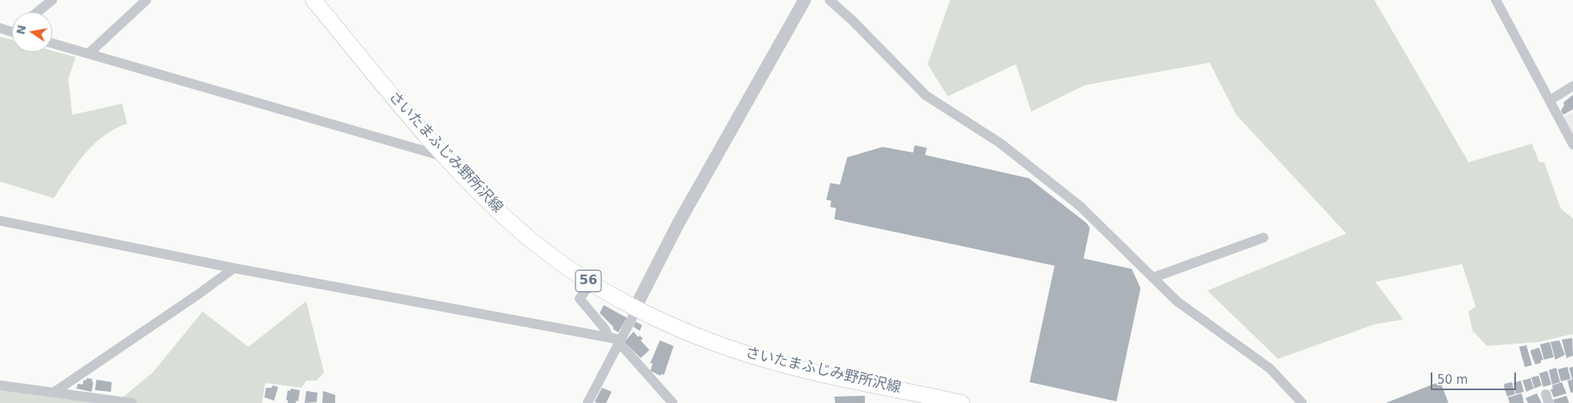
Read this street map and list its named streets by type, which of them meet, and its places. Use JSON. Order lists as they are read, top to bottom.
{
  "streets": {
    "main road": ["さいたまふじみ野所沢線", "56"]
  },
  "scale_bar": "50 m",
  "north": "left"
}
